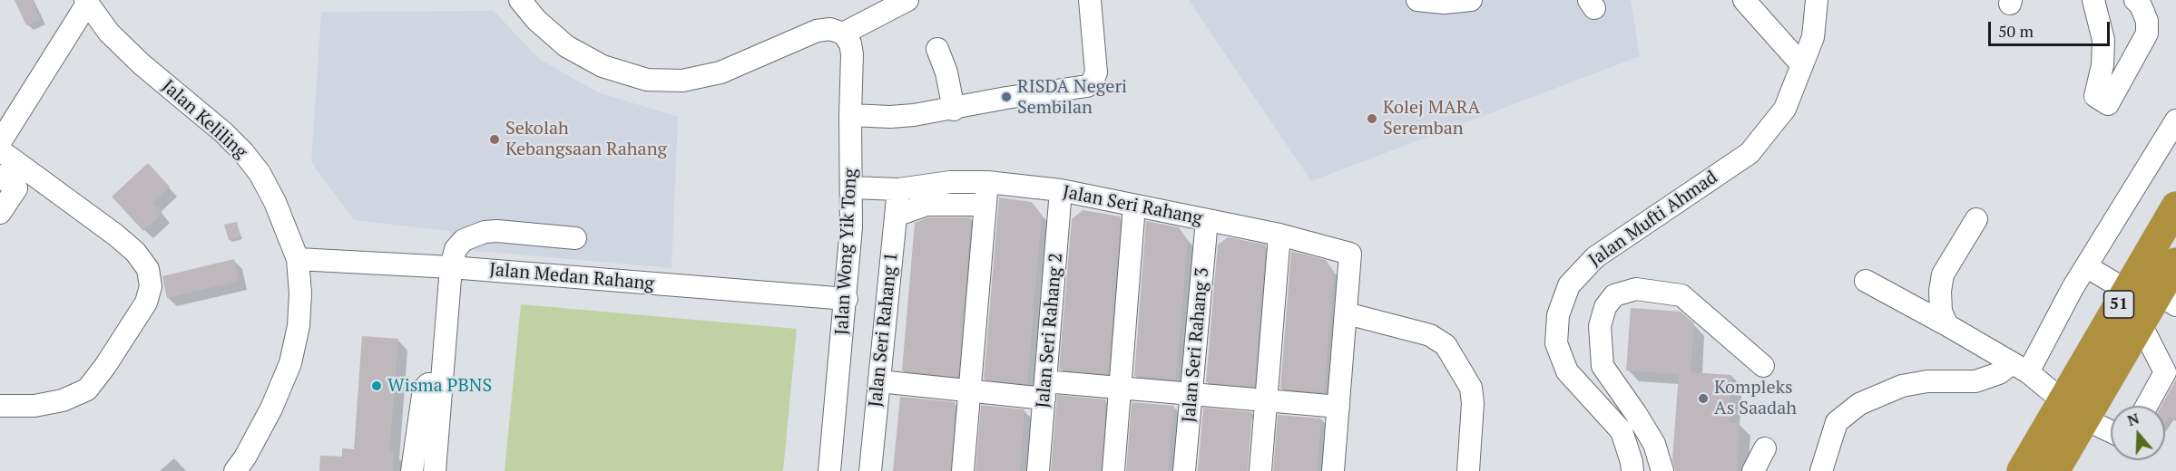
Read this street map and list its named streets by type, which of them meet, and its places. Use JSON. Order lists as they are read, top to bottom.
{
  "streets": {
    "highway": ["51"],
    "street": [
      "Jalan Keliling",
      "Jalan Seri Rahang",
      "Jalan Mufti Ahmad",
      "Jalan Wong Yik Tong",
      "Jalan Medan Rahang",
      "Jalan Seri Rahang 1",
      "Jalan Seri Rahang 2",
      "Jalan Seri Rahang 3"
    ]
  },
  "crossings": [
    ["Jalan Keliling", "Jalan Medan Rahang"],
    ["Jalan Seri Rahang", "Jalan Wong Yik Tong"],
    ["Jalan Seri Rahang", "Jalan Seri Rahang 1"],
    ["Jalan Seri Rahang", "Jalan Seri Rahang 2"],
    ["Jalan Seri Rahang", "Jalan Seri Rahang 3"],
    ["Jalan Wong Yik Tong", "Jalan Medan Rahang"]
  ],
  "places": [
    "RISDA Negeri Sembilan",
    "Kolej MARA Seremban",
    "Sekolah Kebangsaan Rahang",
    "Wisma PBNS",
    "Kompleks As Saadah"
  ],
  "scale_bar": "50 m",
  "north": "top"
}
